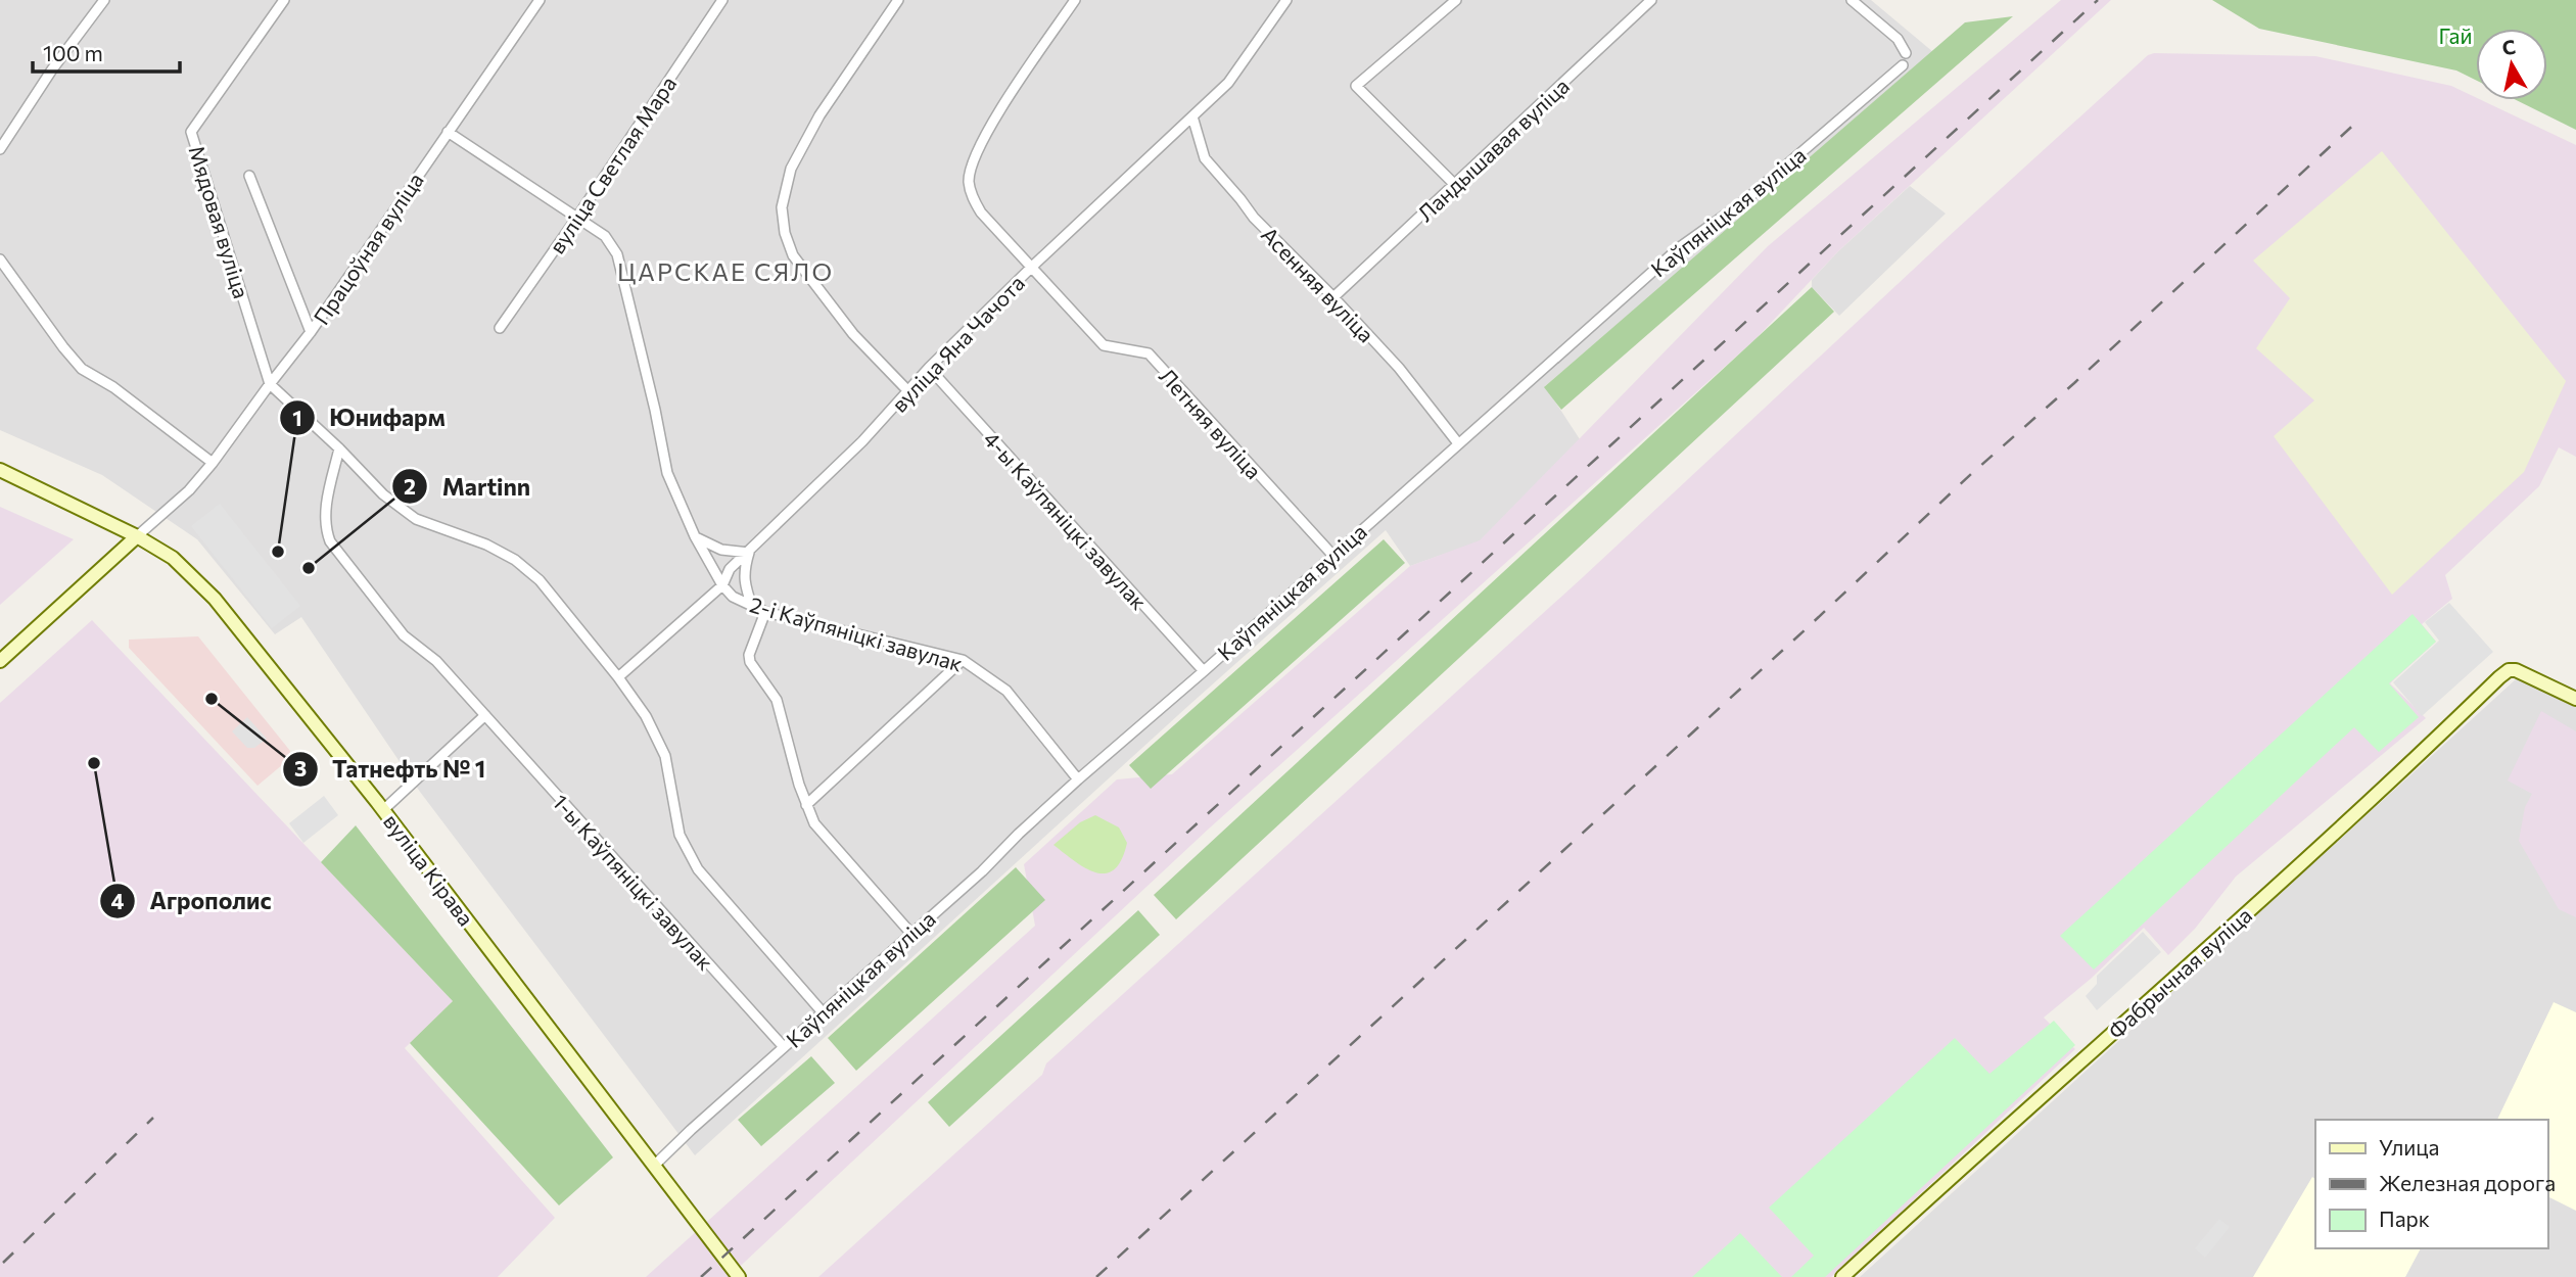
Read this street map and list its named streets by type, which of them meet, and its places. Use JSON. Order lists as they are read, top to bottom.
{
  "streets": {
    "main road": ["вуліца Кірава", "Фабрычная вуліца"],
    "street": [
      "Ландышавая вуліца",
      "вуліца Светлая Мара",
      "Каўпяніцкая вуліца",
      "Мядовая вуліца",
      "Працоўная вуліца",
      "Асенняя вуліца",
      "вуліца Яна Чачота",
      "Летняя вуліца",
      "4-ы Каўпяніцкі завулак",
      "2-і Каўпяніцкі завулак",
      "1-ы Каўпяніцкі завулак"
    ]
  },
  "crossings": [
    ["Ландышавая вуліца", "Асенняя вуліца"],
    ["вуліца Светлая Мара", "2-і Каўпяніцкі завулак"],
    ["Каўпяніцкая вуліца", "Асенняя вуліца"],
    ["Каўпяніцкая вуліца", "Летняя вуліца"],
    ["Каўпяніцкая вуліца", "4-ы Каўпяніцкі завулак"],
    ["Каўпяніцкая вуліца", "2-і Каўпяніцкі завулак"],
    ["Каўпяніцкая вуліца", "вуліца Кірава"],
    ["Каўпяніцкая вуліца", "1-ы Каўпяніцкі завулак"],
    ["Мядовая вуліца", "Працоўная вуліца"],
    ["Працоўная вуліца", "2-і Каўпяніцкі завулак"],
    ["Працоўная вуліца", "вуліца Кірава"],
    ["Асенняя вуліца", "вуліца Яна Чачота"],
    ["вуліца Яна Чачота", "Летняя вуліца"],
    ["вуліца Яна Чачота", "4-ы Каўпяніцкі завулак"],
    ["вуліца Яна Чачота", "2-і Каўпяніцкі завулак"]
  ],
  "districts": ["ЦАРСКАЕ СЯЛО"],
  "parks": ["Гай"],
  "places": [
    "Юнифарм",
    "Martinn",
    "Татнефть № 1",
    "Агрополис"
  ],
  "legend": ["Улица", "Железная дорога", "Парк"],
  "scale_bar": "100 m",
  "north": "top"
}
